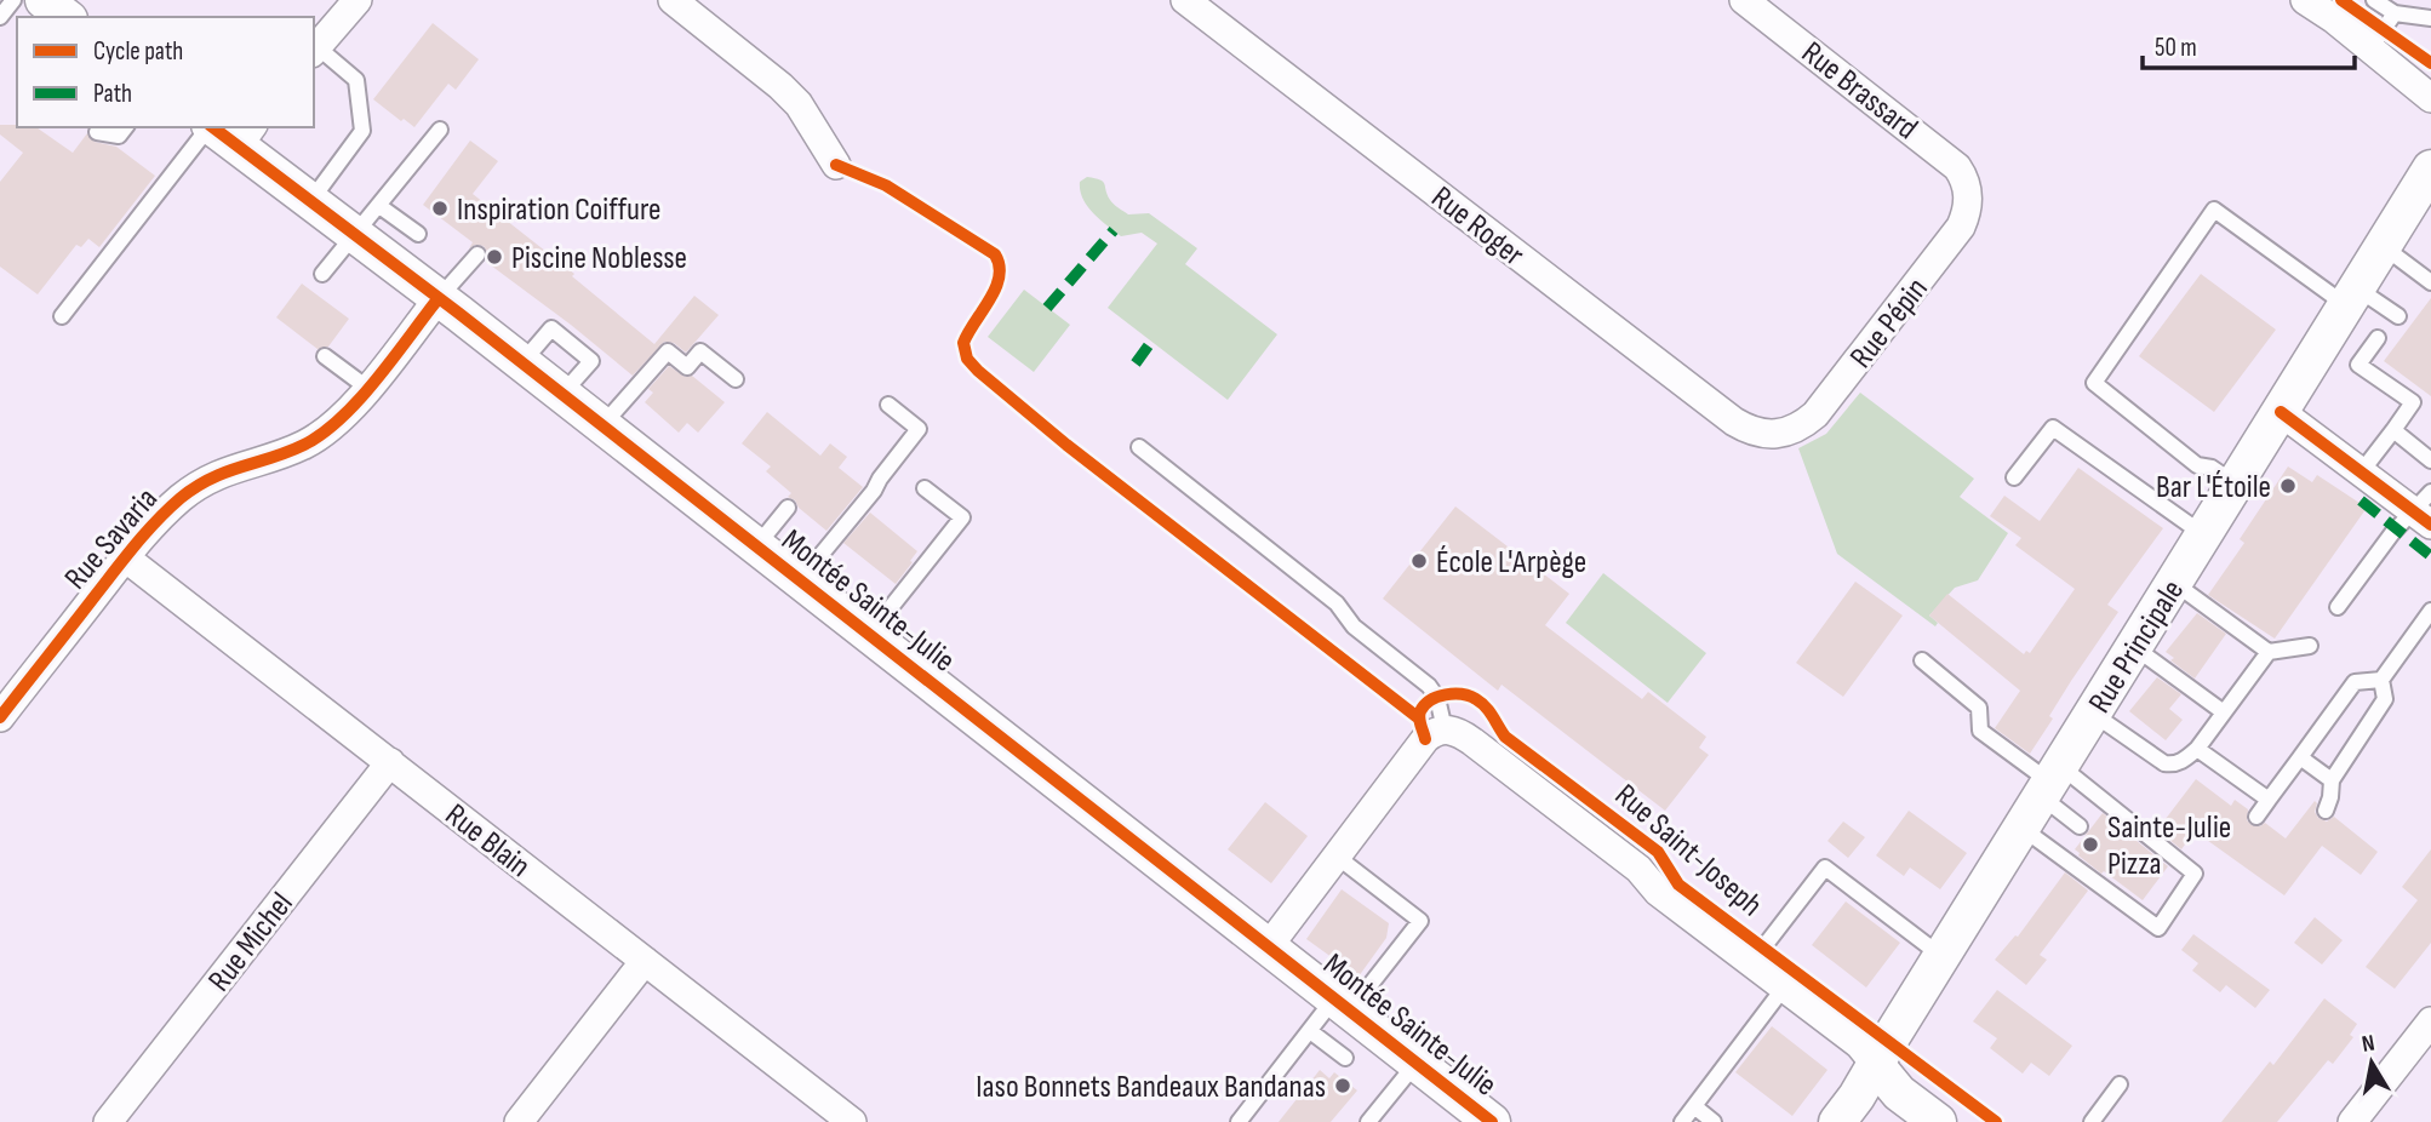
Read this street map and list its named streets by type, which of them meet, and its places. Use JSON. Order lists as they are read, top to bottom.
{
  "streets": {
    "street": [
      "Rue Brassard",
      "Rue Roger",
      "Rue Pépin",
      "Rue Savaria",
      "Montée Sainte-Julie",
      "Rue Principale",
      "Rue Blain",
      "Rue Saint-Joseph",
      "Rue Michel"
    ]
  },
  "crossings": [
    ["Rue Brassard", "Rue Pépin"],
    ["Rue Roger", "Rue Pépin"],
    ["Rue Savaria", "Montée Sainte-Julie"],
    ["Rue Savaria", "Rue Blain"],
    ["Rue Principale", "Rue Saint-Joseph"],
    ["Rue Blain", "Rue Michel"]
  ],
  "places": [
    "Inspiration Coiffure",
    "Piscine Noblesse",
    "Bar L'Étoile",
    "École L'Arpège",
    "Sainte-Julie Pizza",
    "Iaso Bonnets Bandeaux Bandanas"
  ],
  "legend": ["Cycle path", "Path"],
  "scale_bar": "50 m",
  "north": "top"
}
